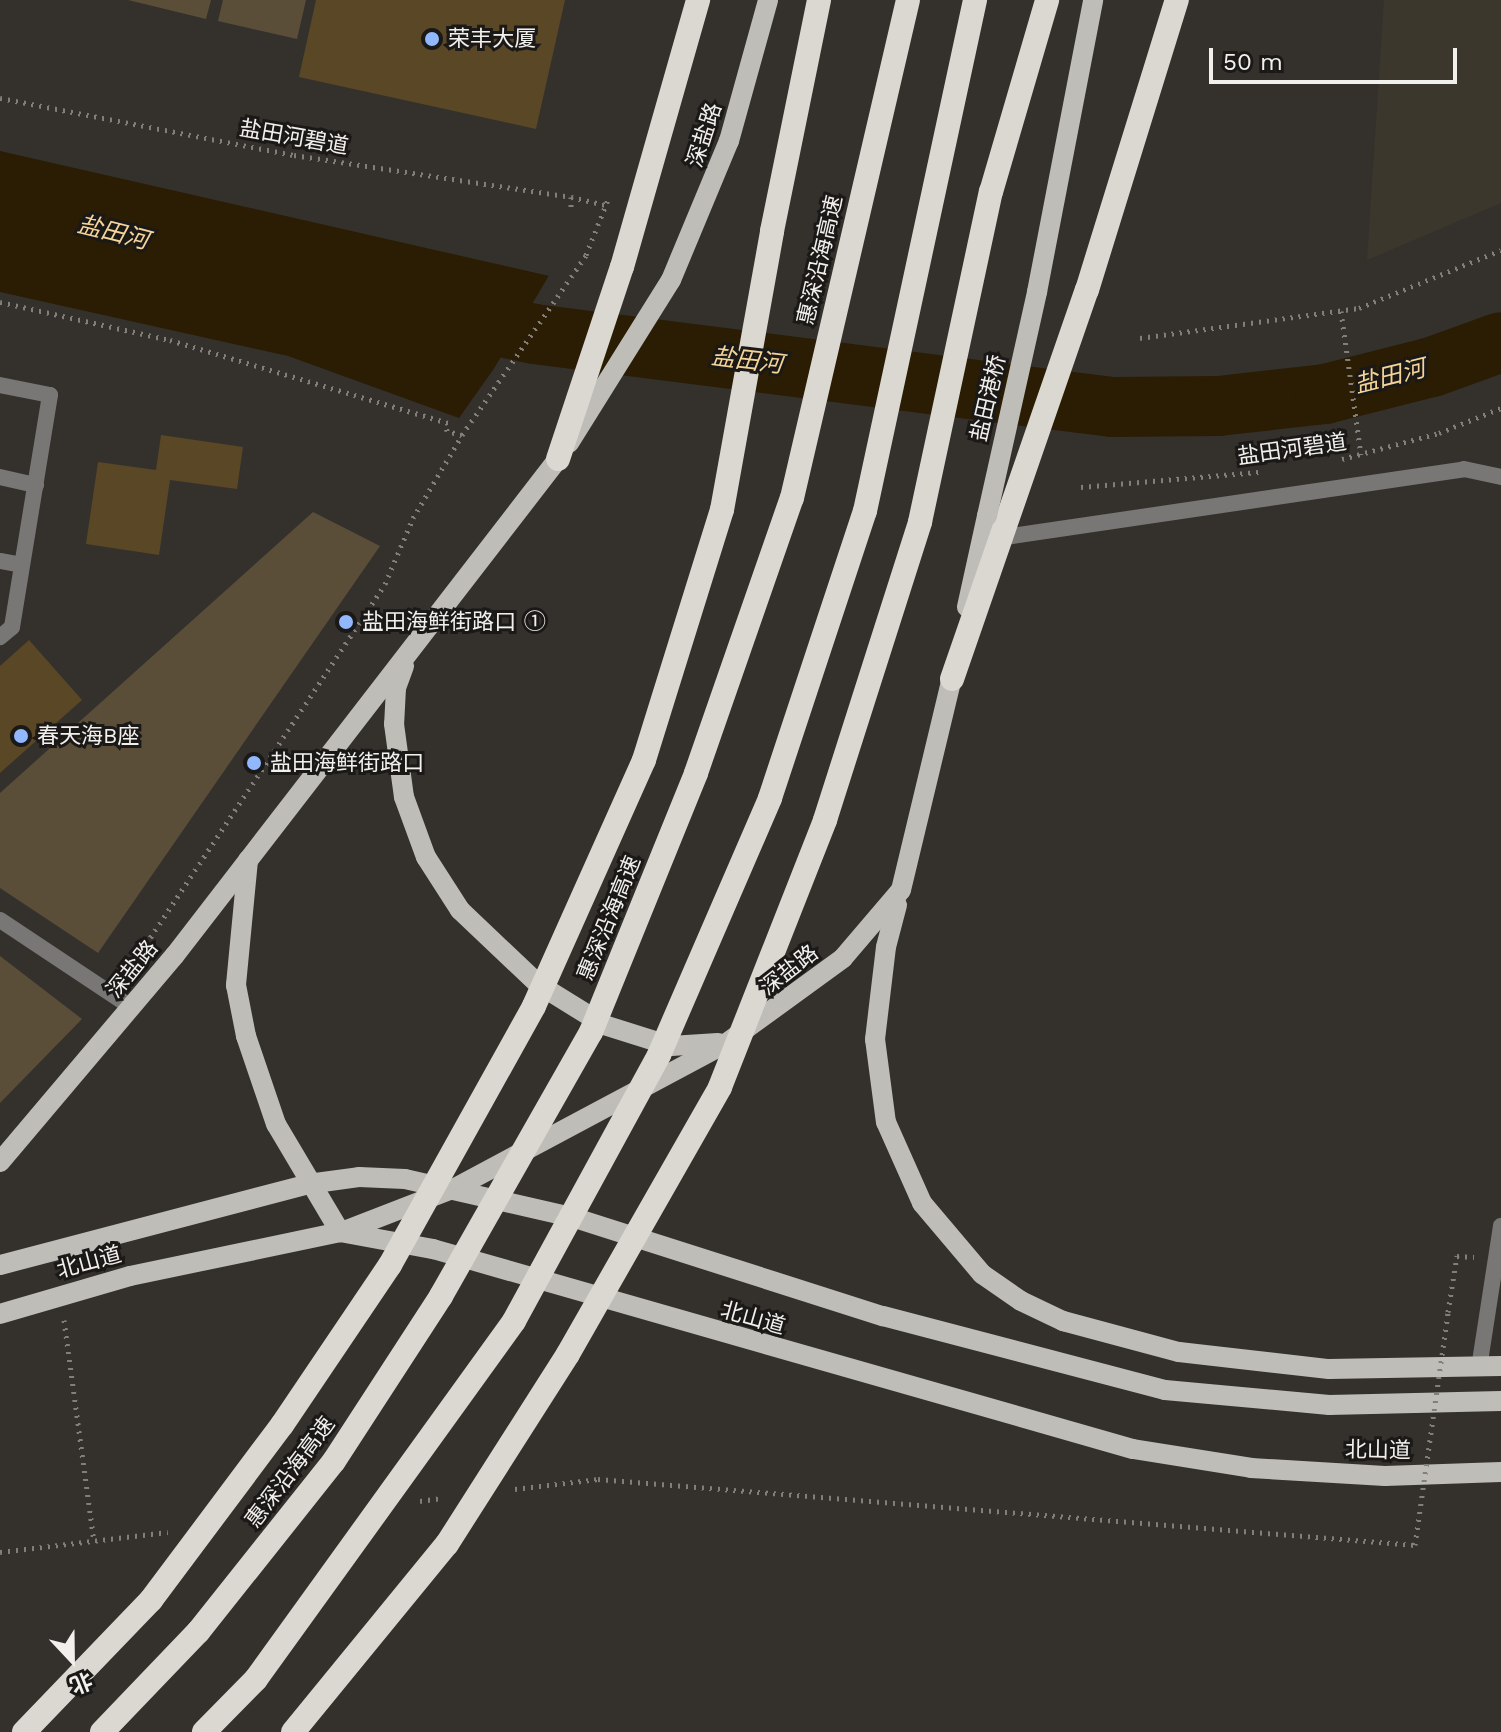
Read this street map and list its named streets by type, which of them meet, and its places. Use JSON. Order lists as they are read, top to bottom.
{
  "streets": {
    "highway": ["惠深沿海高速"],
    "main road": ["深盐路", "盐田港桥", "北山道"],
    "path": ["盐田河碧道"]
  },
  "crossings": [
    ["深盐路", "北山道"]
  ],
  "water": ["盐田河"],
  "places": [
    "荣丰大厦",
    "盐田海鲜街路口 ①",
    "春天海B座",
    "盐田海鲜街路口"
  ],
  "scale_bar": "50 m",
  "north": "bottom"
}
